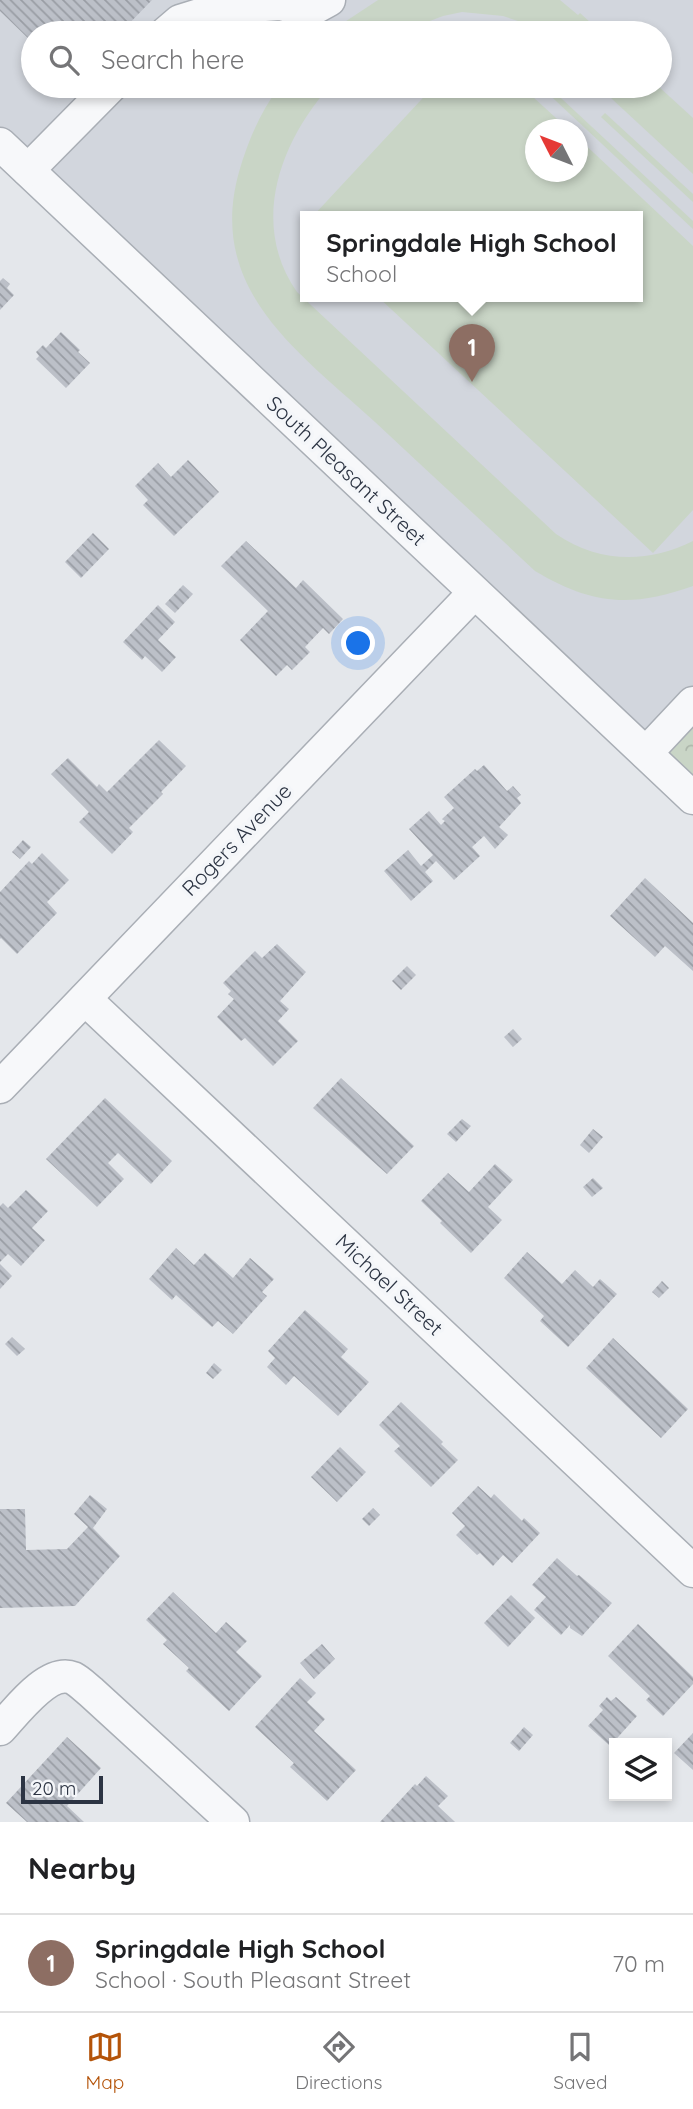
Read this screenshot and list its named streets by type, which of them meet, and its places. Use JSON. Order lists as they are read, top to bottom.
{
  "streets": {
    "street": ["South Pleasant Street", "Rogers Avenue", "Michael Street"]
  },
  "crossings": [
    ["South Pleasant Street", "Rogers Avenue"],
    ["Rogers Avenue", "Michael Street"]
  ],
  "scale_bar": "20 m",
  "north": "top left",
  "page": {
    "search": "Search here",
    "popup": ["Springdale High School", "School"],
    "pins": "1",
    "scale": "20 m",
    "heading": "Nearby",
    "list": [
      {
        "mark": "1",
        "name": "Springdale High School",
        "note": "School · South Pleasant Street",
        "value": "70 m"
      }
    ],
    "nav": ["Map", "Directions", "Saved"]
  }
}
